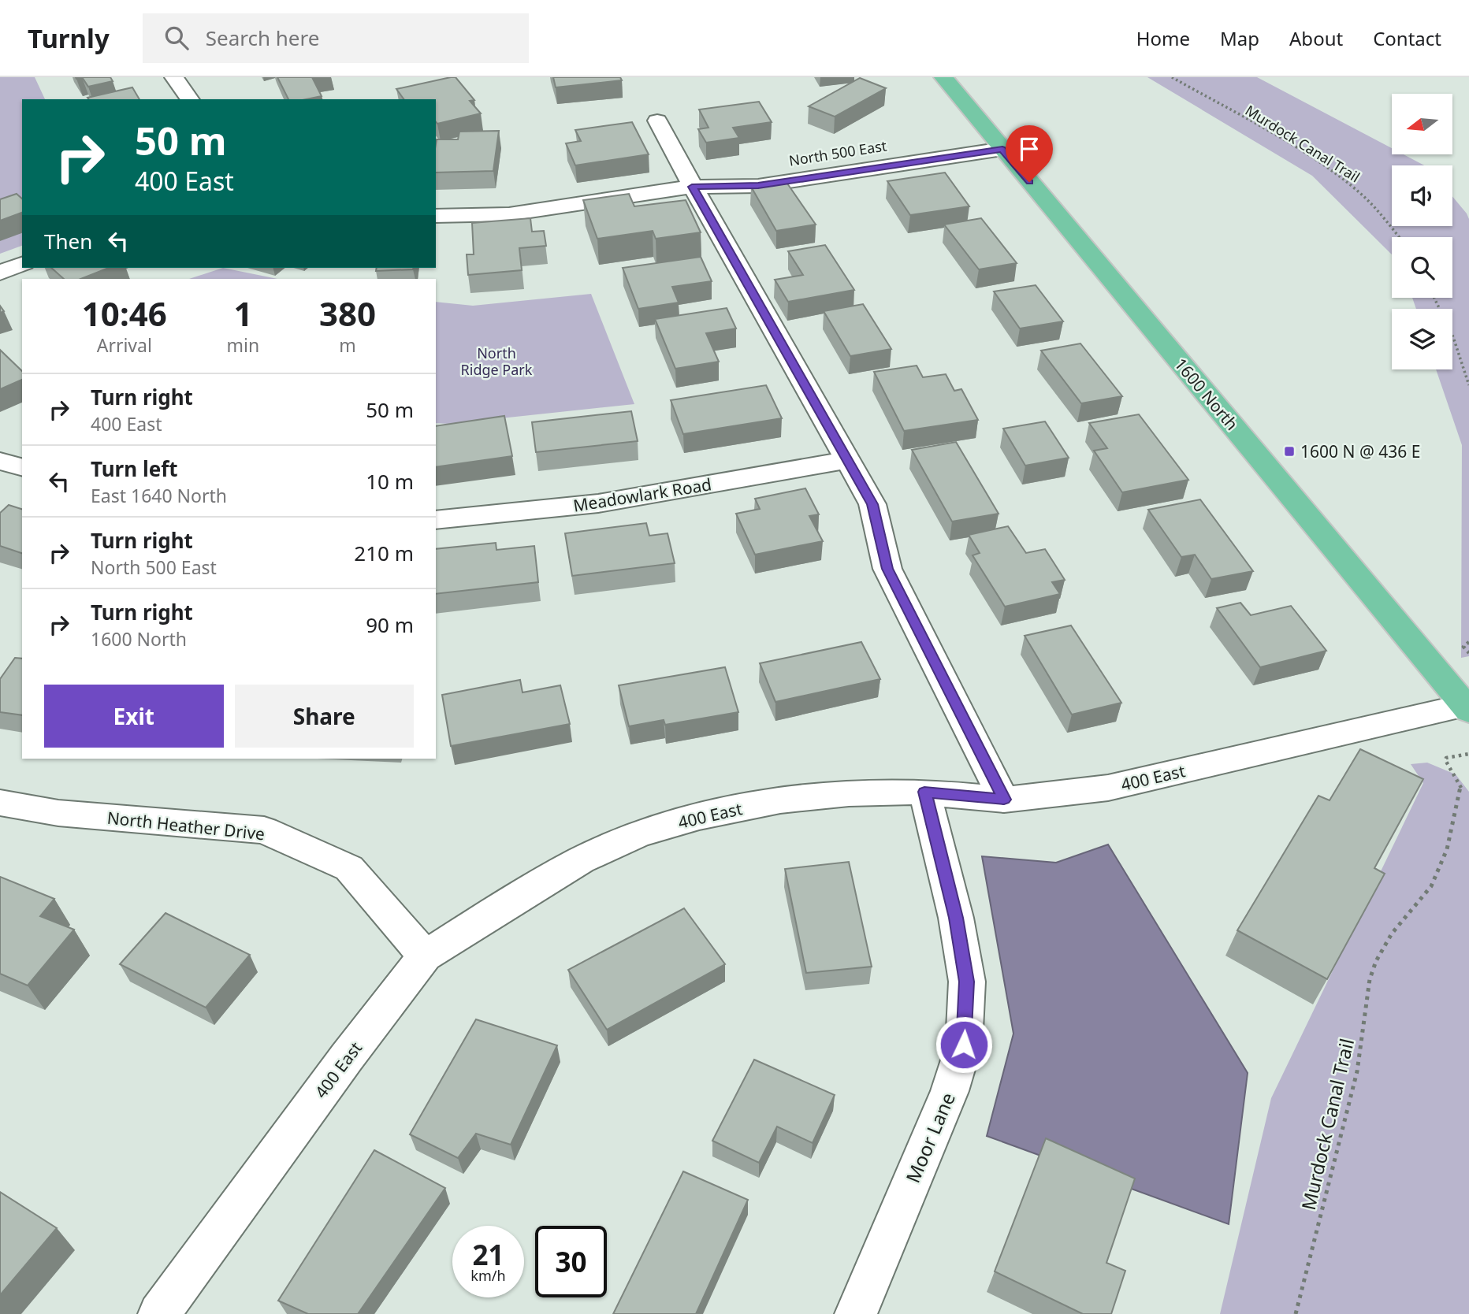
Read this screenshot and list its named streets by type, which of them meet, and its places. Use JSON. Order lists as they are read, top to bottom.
{
  "streets": {
    "main road": ["1600 North"],
    "street": [
      "North 500 East",
      "Meadowlark Road",
      "400 East",
      "North Heather Drive",
      "Moor Lane"
    ],
    "path": ["Murdock Canal Trail"]
  },
  "crossings": [
    ["North 500 East", "1600 North"],
    ["1600 North", "400 East"],
    ["400 East", "North Heather Drive"],
    ["400 East", "Moor Lane"]
  ],
  "parks": ["North Ridge Park"],
  "places": {
    "transit": ["1600 N @ 436 E"]
  },
  "north": "left",
  "page": {
    "header": "Turnly",
    "search": "Search here",
    "nav": [
      "Home",
      "Map",
      "About",
      "Contact"
    ],
    "turn": ["50 m", "400 East"],
    "then": "Then",
    "eta": [
      "10:46",
      "Arrival",
      "1",
      "min",
      "380",
      "m"
    ],
    "list": [
      {
        "name": "Turn right",
        "note": "400 East",
        "value": "50 m"
      },
      {
        "name": "Turn left",
        "note": "East 1640 North",
        "value": "10 m"
      },
      {
        "name": "Turn right",
        "note": "North 500 East",
        "value": "210 m"
      },
      {
        "name": "Turn right",
        "note": "1600 North",
        "value": "90 m"
      }
    ],
    "buttons": ["Exit", "Share"],
    "speed": "21 km/h",
    "limit": "30"
  }
}
